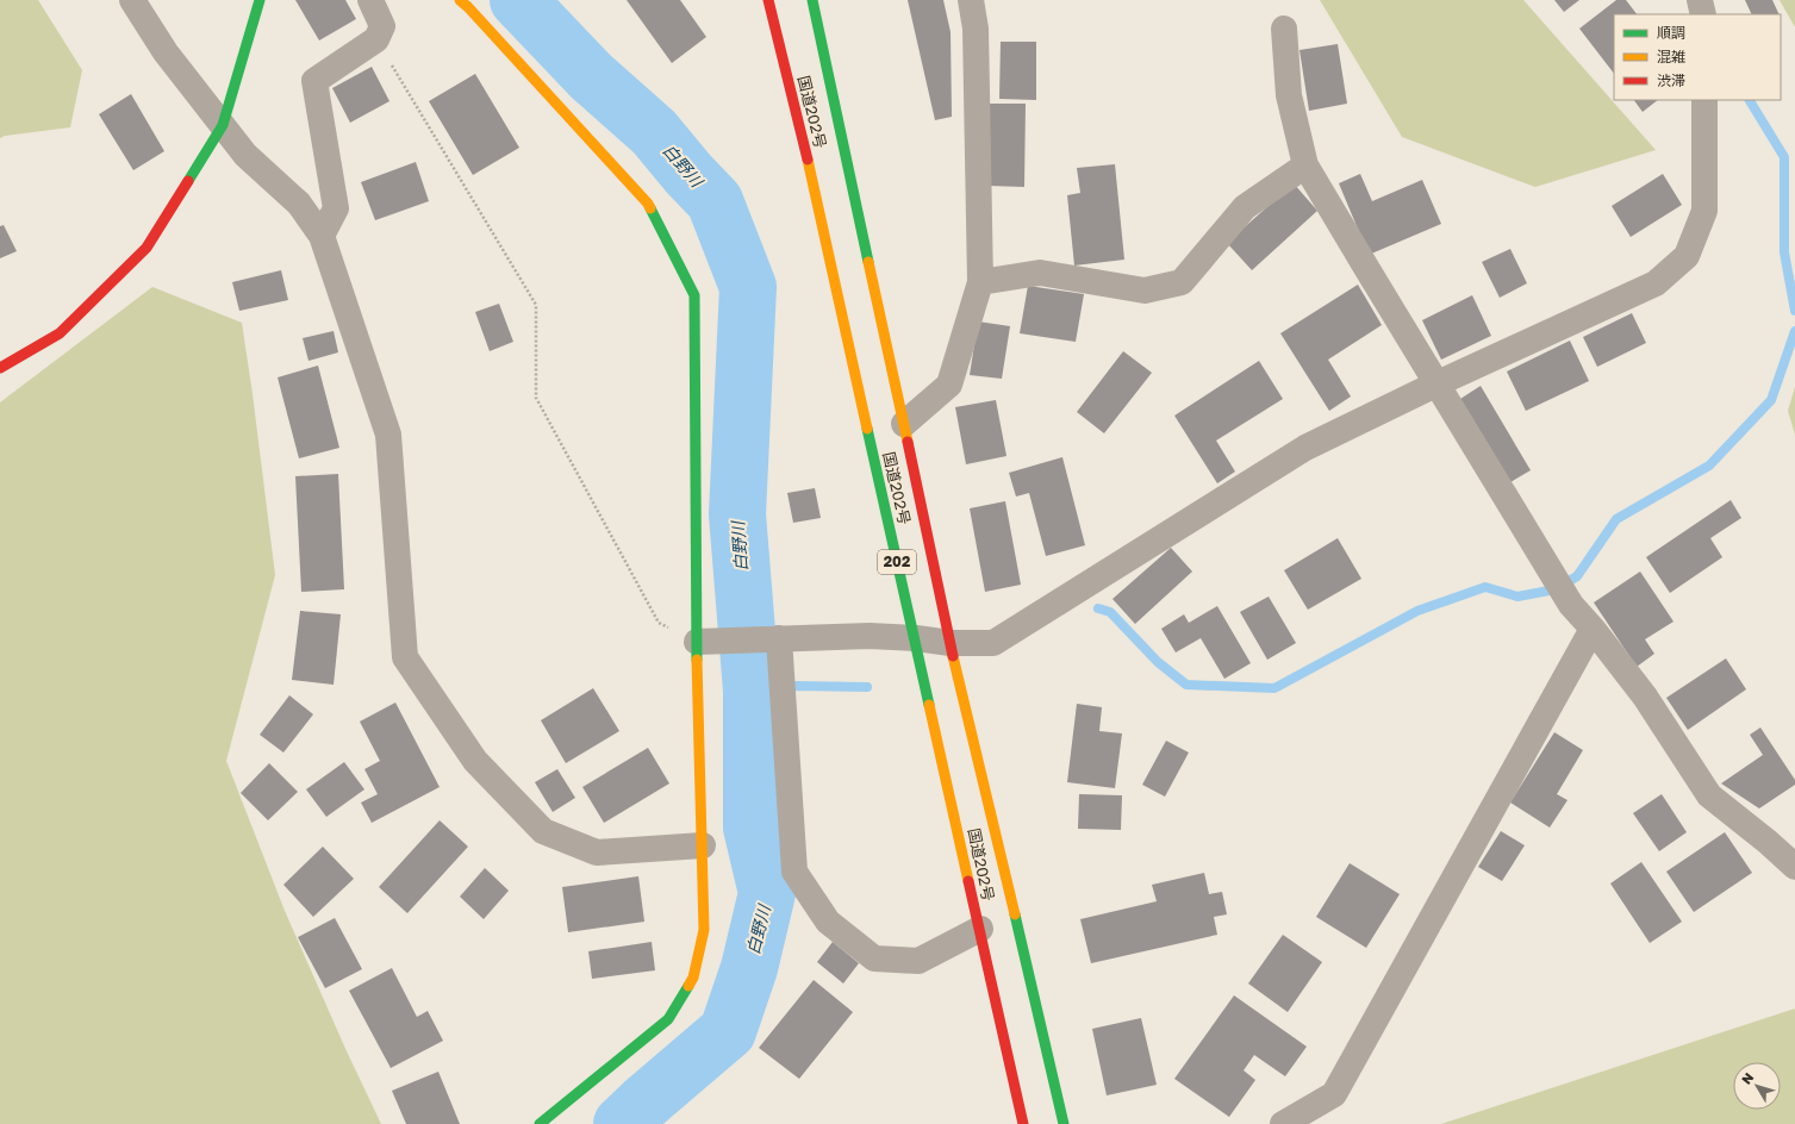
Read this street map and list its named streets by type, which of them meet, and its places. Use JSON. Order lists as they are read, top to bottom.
{
  "streets": {
    "main road": ["国道202号", "202"]
  },
  "water": ["白野川"],
  "legend": ["順調", "混雑", "渋滞"],
  "north": "top left"
}
